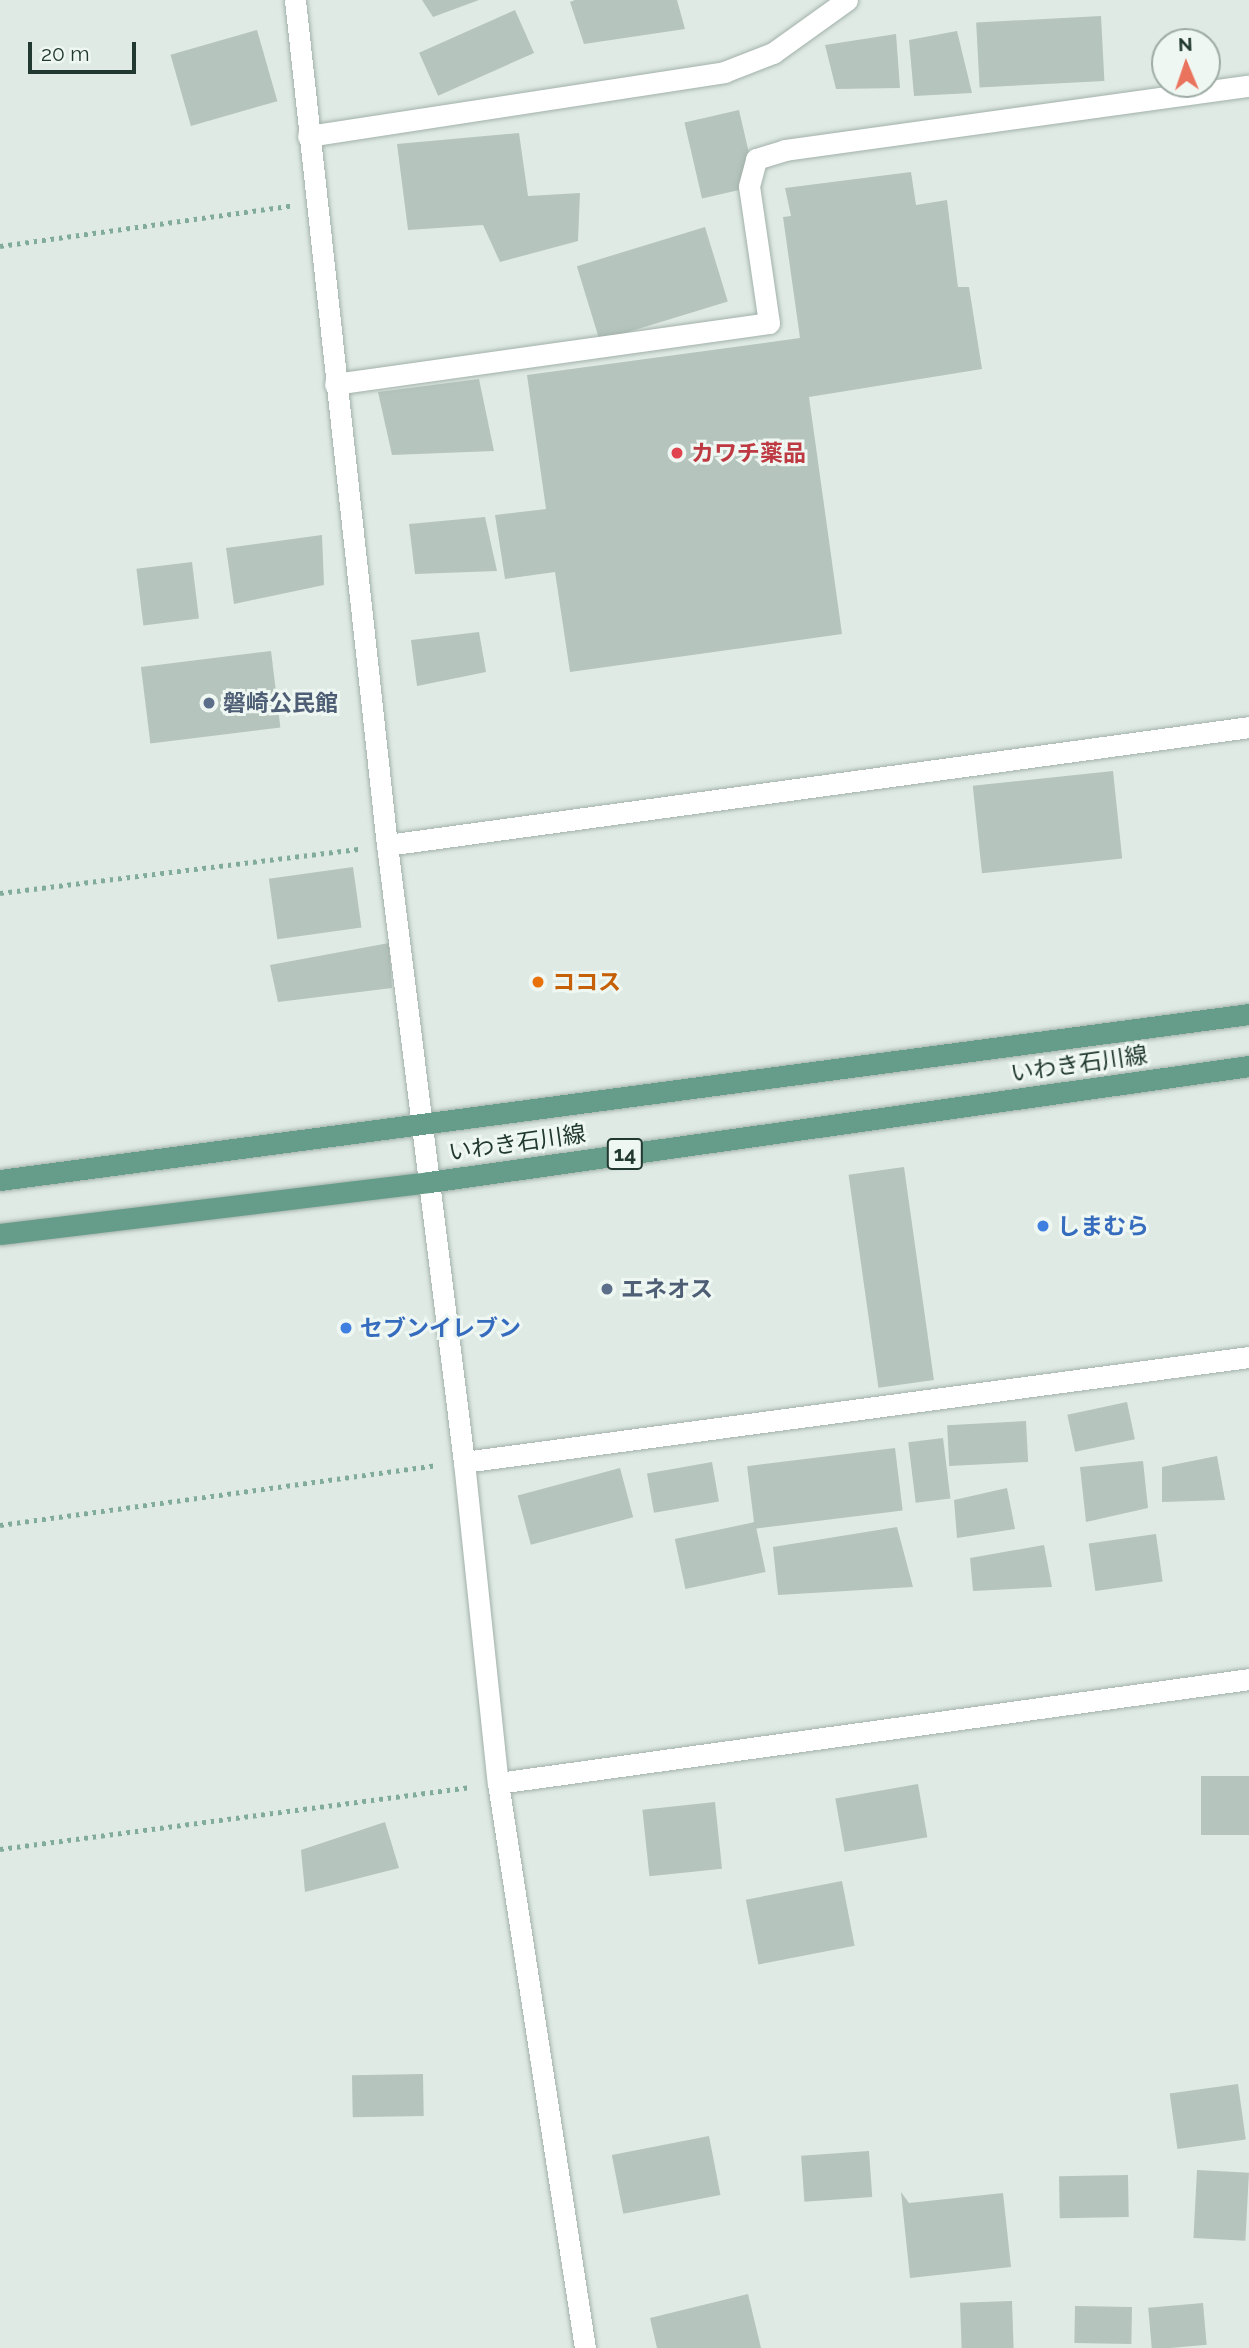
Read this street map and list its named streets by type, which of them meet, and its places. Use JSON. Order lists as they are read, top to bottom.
{
  "streets": {
    "main road": ["いわき石川線", "14"]
  },
  "places": [
    "カワチ薬品",
    "磐崎公民館",
    "ココス",
    "しまむら",
    "エネオス",
    "セブンイレブン"
  ],
  "scale_bar": "20 m",
  "north": "top"
}
